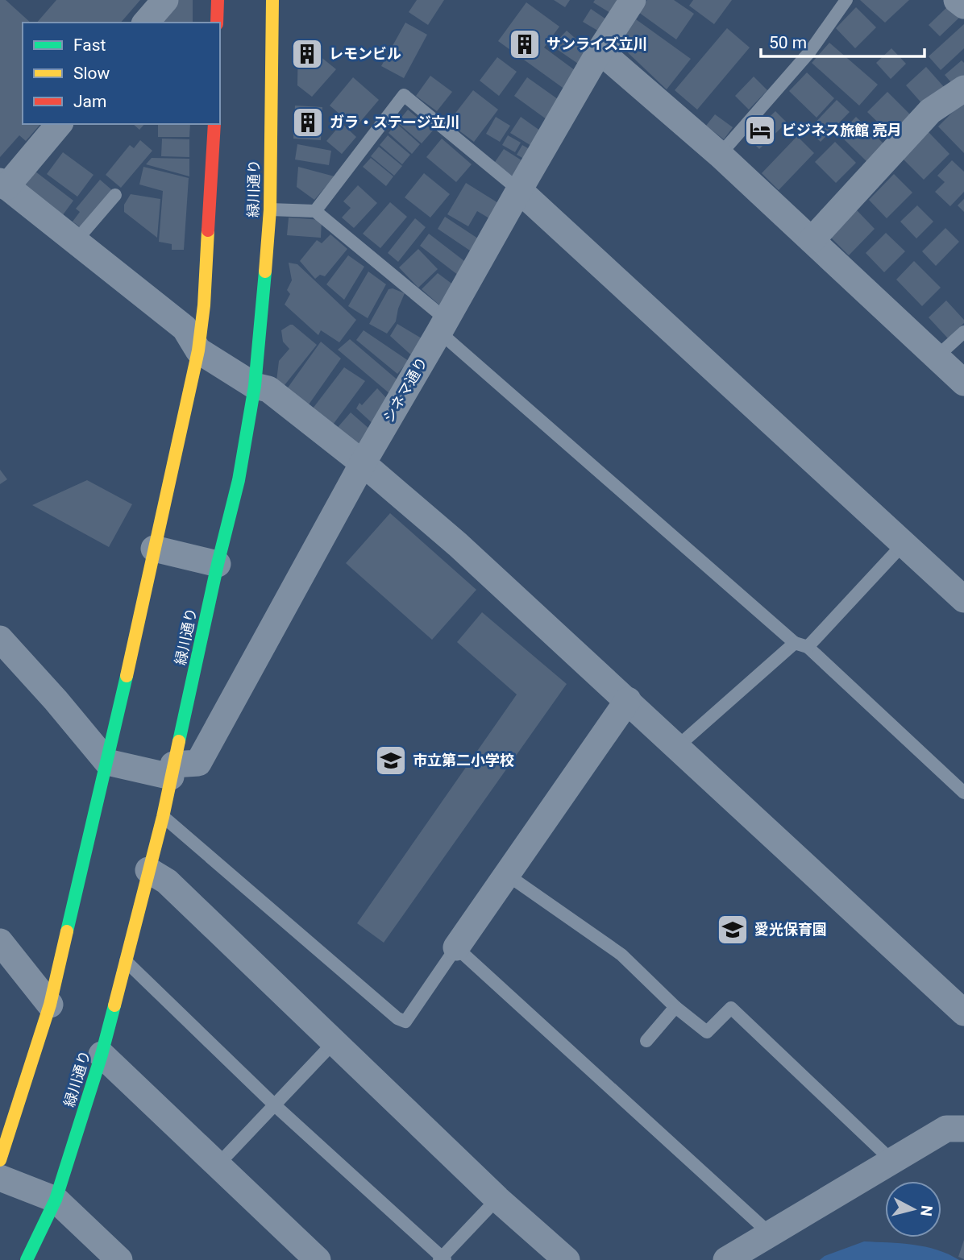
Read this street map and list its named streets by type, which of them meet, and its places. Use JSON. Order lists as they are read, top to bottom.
{
  "streets": {
    "street": ["緑川通り", "シネマ通り"]
  },
  "crossings": [
    ["緑川通り", "シネマ通り"]
  ],
  "places": {
    "building": ["サンライズ立川", "レモンビル", "ガラ・ステージ立川"],
    "hotel": ["ビジネス旅館 亮月"],
    "school or university": ["市立第二小学校", "愛光保育園"]
  },
  "legend": ["Fast", "Slow", "Jam"],
  "scale_bar": "50 m",
  "north": "right"
}
